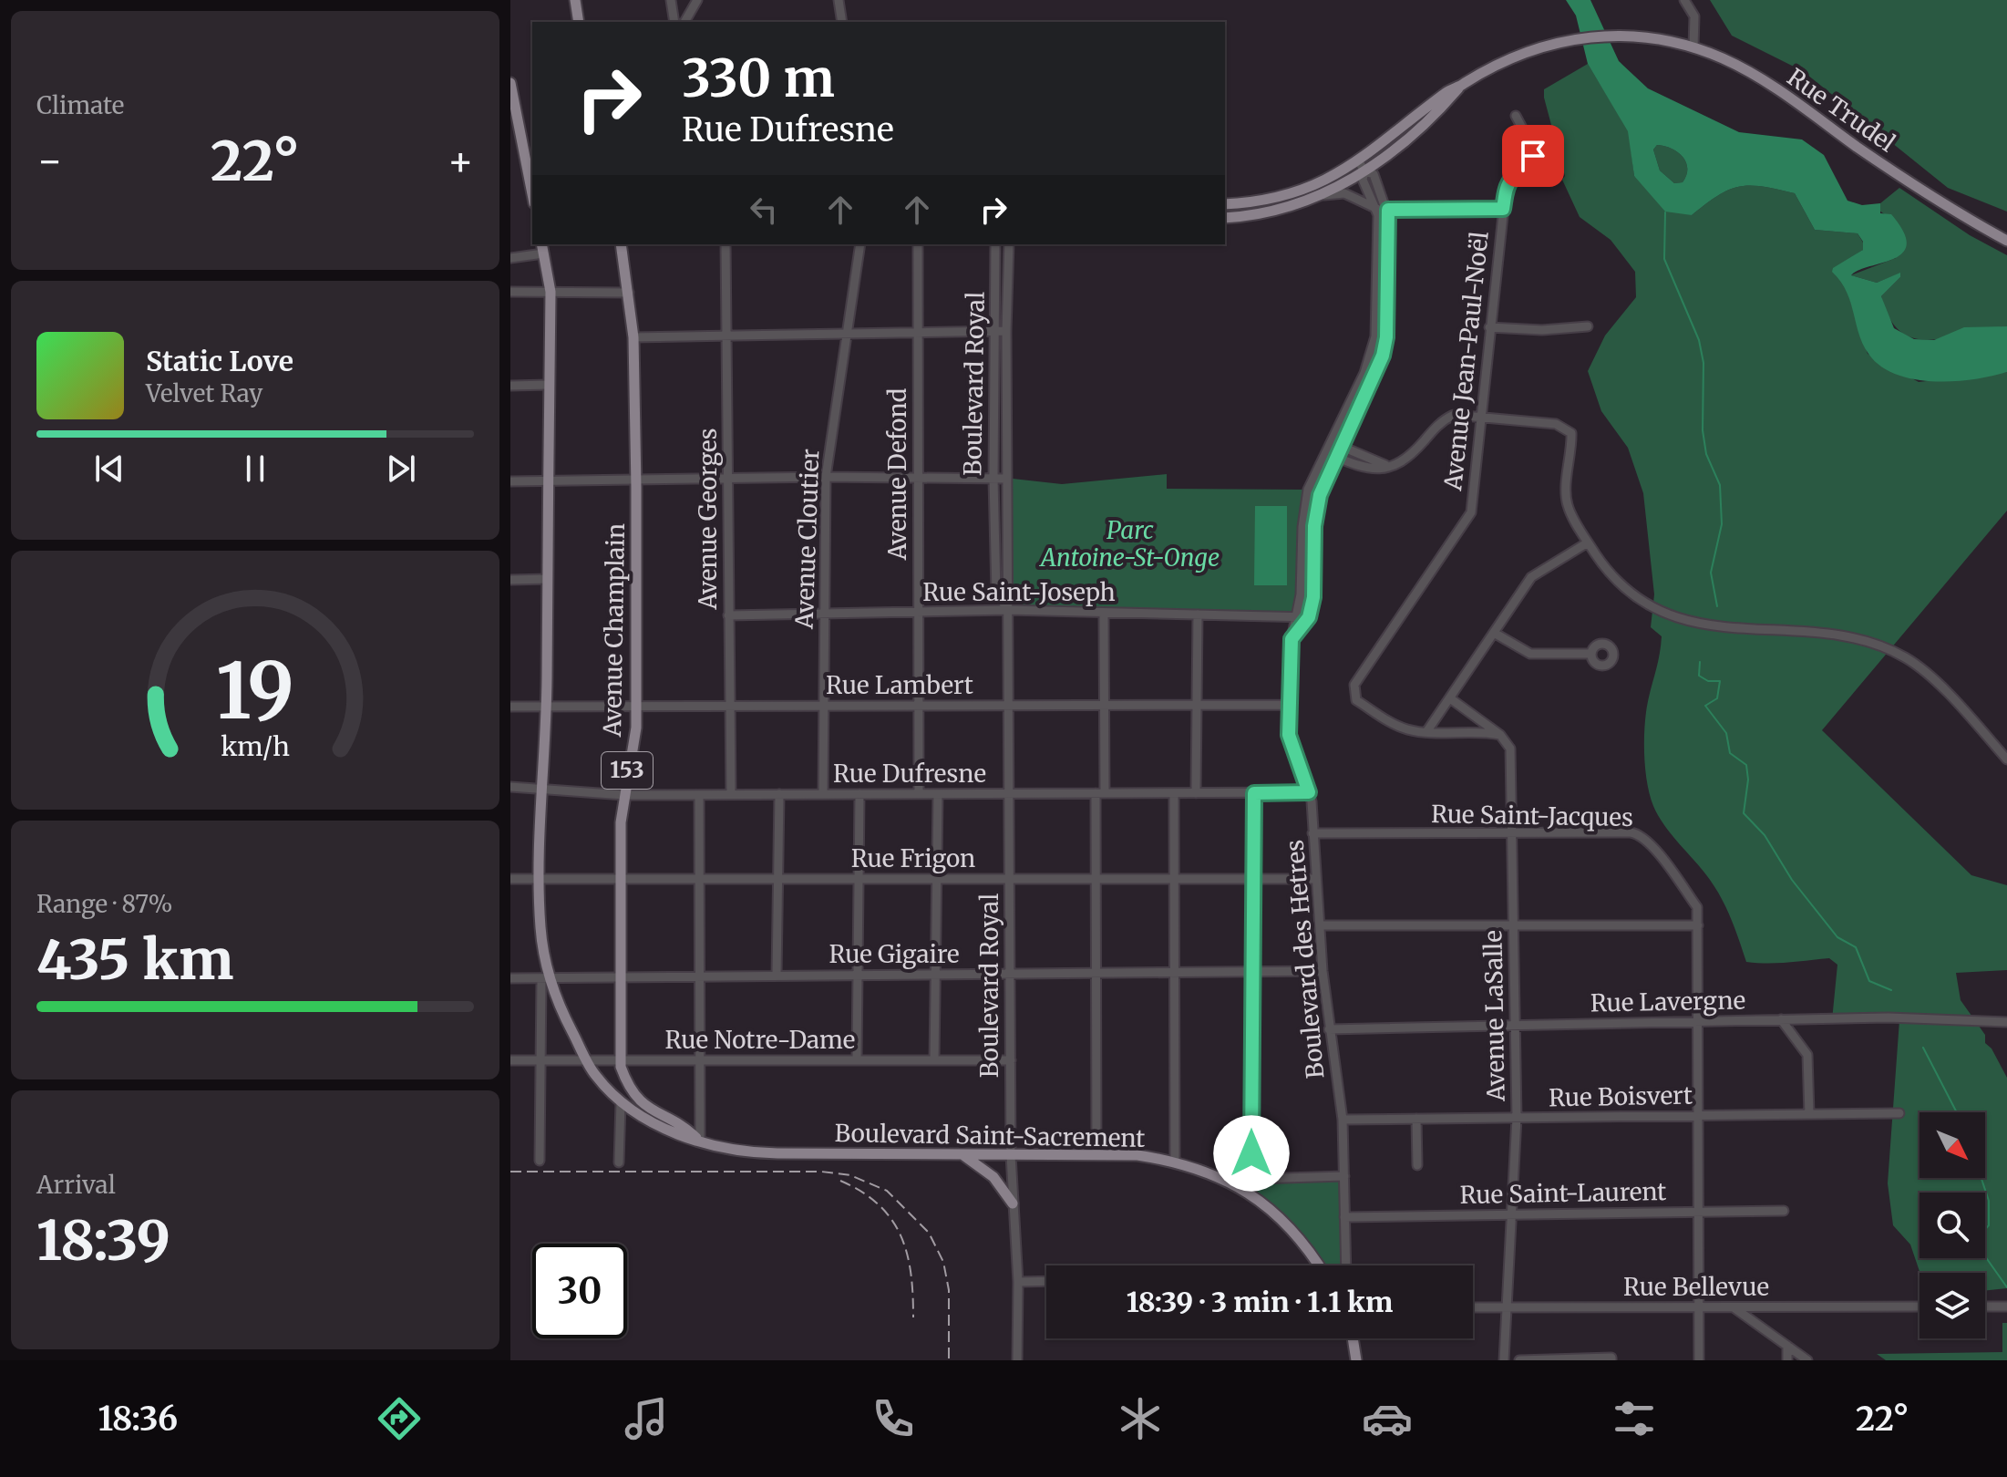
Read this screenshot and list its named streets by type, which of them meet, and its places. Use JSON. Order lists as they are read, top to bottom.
{
  "streets": {
    "main road": [
      "Rue Trudel",
      "Avenue Champlain",
      "153",
      "Boulevard Saint-Sacrement"
    ],
    "street": [
      "Avenue Jean-Paul-Noël",
      "Boulevard Royal",
      "Avenue Defond",
      "Avenue Georges",
      "Avenue Cloutier",
      "Rue Saint-Joseph",
      "Rue Lambert",
      "Rue Dufresne",
      "Rue Saint-Jacques",
      "Rue Frigon",
      "Rue Gigaire",
      "Boulevard des Hetres",
      "Rue Lavergne",
      "Avenue LaSalle",
      "Rue Notre-Dame",
      "Rue Boisvert",
      "Rue Saint-Laurent",
      "Rue Bellevue"
    ]
  },
  "crossings": [
    ["Rue Trudel", "Boulevard des Hetres"],
    ["Avenue Jean-Paul-Noël", "Avenue LaSalle"],
    ["Boulevard Royal", "Rue Saint-Joseph"],
    ["Boulevard Royal", "Rue Lambert"],
    ["Boulevard Royal", "Rue Dufresne"],
    ["Boulevard Royal", "Rue Frigon"],
    ["Boulevard Royal", "Rue Gigaire"],
    ["Boulevard Royal", "Rue Notre-Dame"],
    ["Boulevard Royal", "Boulevard Saint-Sacrement"],
    ["Avenue Defond", "Rue Saint-Joseph"],
    ["Avenue Defond", "Rue Lambert"],
    ["Avenue Defond", "Rue Dufresne"],
    ["Avenue Georges", "Rue Saint-Joseph"],
    ["Avenue Georges", "Rue Lambert"],
    ["Avenue Georges", "Rue Dufresne"],
    ["Avenue Cloutier", "Rue Saint-Joseph"],
    ["Avenue Cloutier", "Rue Lambert"],
    ["Avenue Cloutier", "Rue Dufresne"],
    ["Rue Saint-Joseph", "Boulevard des Hetres"],
    ["Avenue Champlain", "Rue Lambert"],
    ["Avenue Champlain", "Rue Dufresne"],
    ["Avenue Champlain", "Rue Frigon"],
    ["Avenue Champlain", "Rue Gigaire"],
    ["Avenue Champlain", "Rue Notre-Dame"],
    ["Avenue Champlain", "Boulevard Saint-Sacrement"],
    ["Rue Lambert", "153"],
    ["Rue Lambert", "Boulevard des Hetres"],
    ["153", "Rue Dufresne"],
    ["153", "Rue Frigon"],
    ["153", "Rue Gigaire"],
    ["153", "Rue Notre-Dame"],
    ["153", "Boulevard Saint-Sacrement"],
    ["Rue Dufresne", "Boulevard des Hetres"],
    ["Rue Saint-Jacques", "Boulevard des Hetres"],
    ["Rue Saint-Jacques", "Avenue LaSalle"],
    ["Rue Frigon", "Boulevard des Hetres"],
    ["Rue Gigaire", "Boulevard des Hetres"],
    ["Boulevard des Hetres", "Rue Lavergne"],
    ["Boulevard des Hetres", "Rue Boisvert"],
    ["Boulevard des Hetres", "Rue Saint-Laurent"],
    ["Rue Lavergne", "Avenue LaSalle"],
    ["Avenue LaSalle", "Rue Boisvert"],
    ["Avenue LaSalle", "Rue Saint-Laurent"],
    ["Avenue LaSalle", "Rue Bellevue"],
    ["Rue Notre-Dame", "Boulevard Saint-Sacrement"]
  ],
  "parks": ["Parc Antoine-St-Onge"],
  "north": "bottom right",
  "page": {
    "tile": [
      "Climate",
      ["Range · 87%", "435 km"],
      ["Arrival", "18:39"]
    ],
    "turn": ["330 m", "Rue Dufresne"],
    "heat": ["−", "22°", "+"],
    "song": ["Static Love", "Velvet Ray"],
    "limit": "30",
    "trip": "18:39 · 3 min · 1.1 km",
    "tabs": ["18:36", "22°"],
    "gauge": ["19", "km/h"]
  }
}
